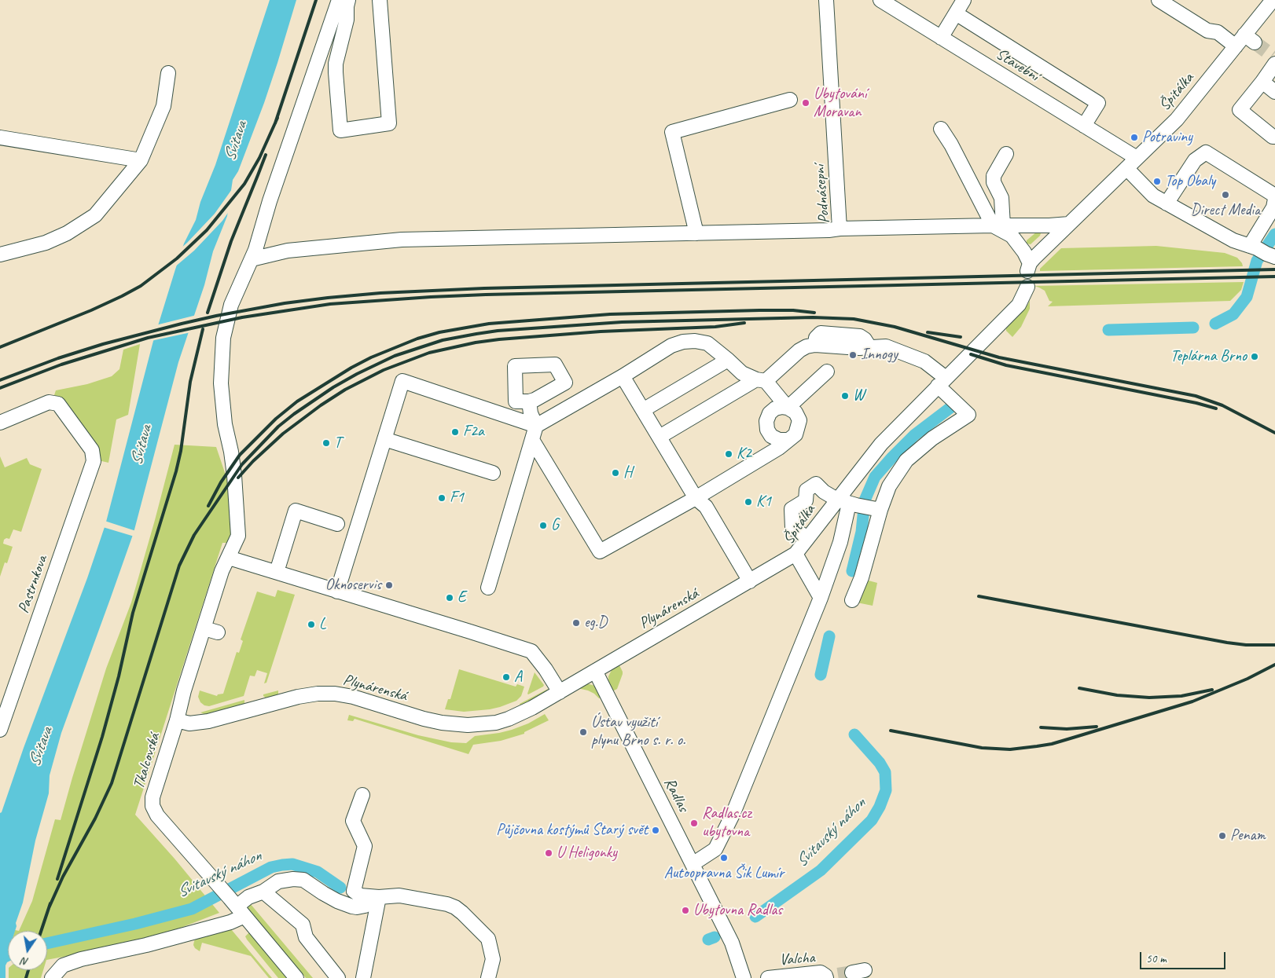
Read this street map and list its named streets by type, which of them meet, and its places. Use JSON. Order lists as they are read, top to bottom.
{
  "streets": {
    "street": [
      "Stavební",
      "Špitálka",
      "Podnásepní",
      "Pastrnkova",
      "Plynárenská",
      "Tkalcovská",
      "Radlas",
      "Valcha"
    ]
  },
  "crossings": [
    ["Stavební", "Špitálka"],
    ["Špitálka", "Podnásepní"],
    ["Špitálka", "Plynárenská"],
    ["Plynárenská", "Tkalcovská"],
    ["Plynárenská", "Radlas"]
  ],
  "water": ["Svitava", "Svitavský náhon"],
  "places": [
    "Ubytování Moravan",
    "Potraviny",
    "Top Obaly",
    "Direct Media",
    "Innogy",
    "Teplárna Brno",
    "W",
    "F2a",
    "T",
    "K2",
    "H",
    "F1",
    "K1",
    "G",
    "Oknoservis",
    "E",
    "eg.D",
    "L",
    "A",
    "Ústav využití plynu Brno s. r. o.",
    "Radlas.cz ubytovna",
    "Půjčovna kostýmů Starý svět",
    "Penam",
    "U Heligonky",
    "Autoopravna Šik Lumír",
    "Ubytovna Radlas"
  ],
  "scale_bar": "50 m",
  "north": "bottom"
}
